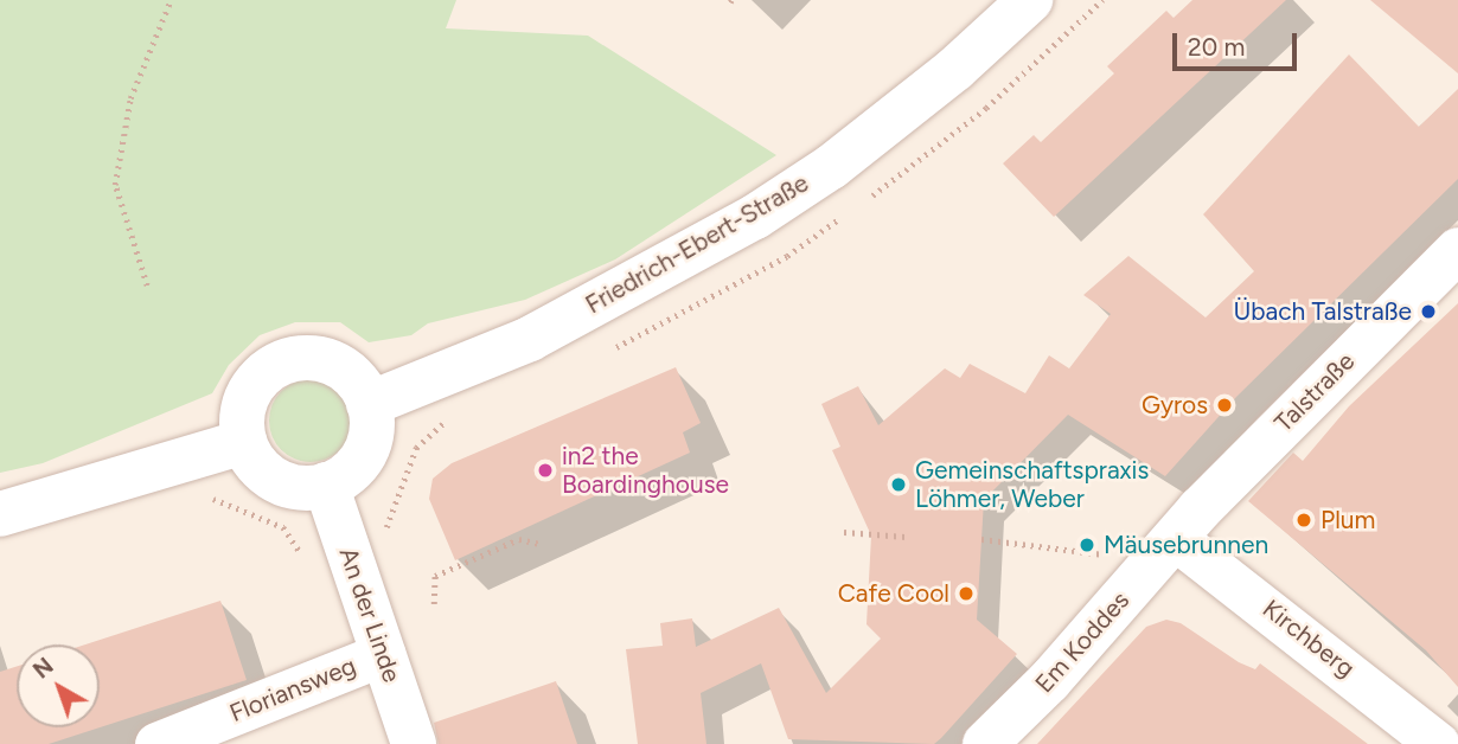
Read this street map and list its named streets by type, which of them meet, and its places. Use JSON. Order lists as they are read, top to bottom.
{
  "streets": {
    "main road": [
      "Friedrich-Ebert-Straße",
      "Talstraße",
      "An der Linde",
      "Em Koddes"
    ],
    "street": ["Kirchberg", "Floriansweg"]
  },
  "crossings": [
    ["Friedrich-Ebert-Straße", "An der Linde"],
    ["Talstraße", "Kirchberg"],
    ["Talstraße", "Em Koddes"],
    ["An der Linde", "Floriansweg"],
    ["Kirchberg", "Em Koddes"]
  ],
  "places": [
    "Übach Talstraße",
    "Gyros",
    "in2 the Boardinghouse",
    "Gemeinschaftspraxis Löhmer, Weber",
    "Plum",
    "Mäusebrunnen",
    "Cafe Cool"
  ],
  "scale_bar": "20 m",
  "north": "top left"
}
